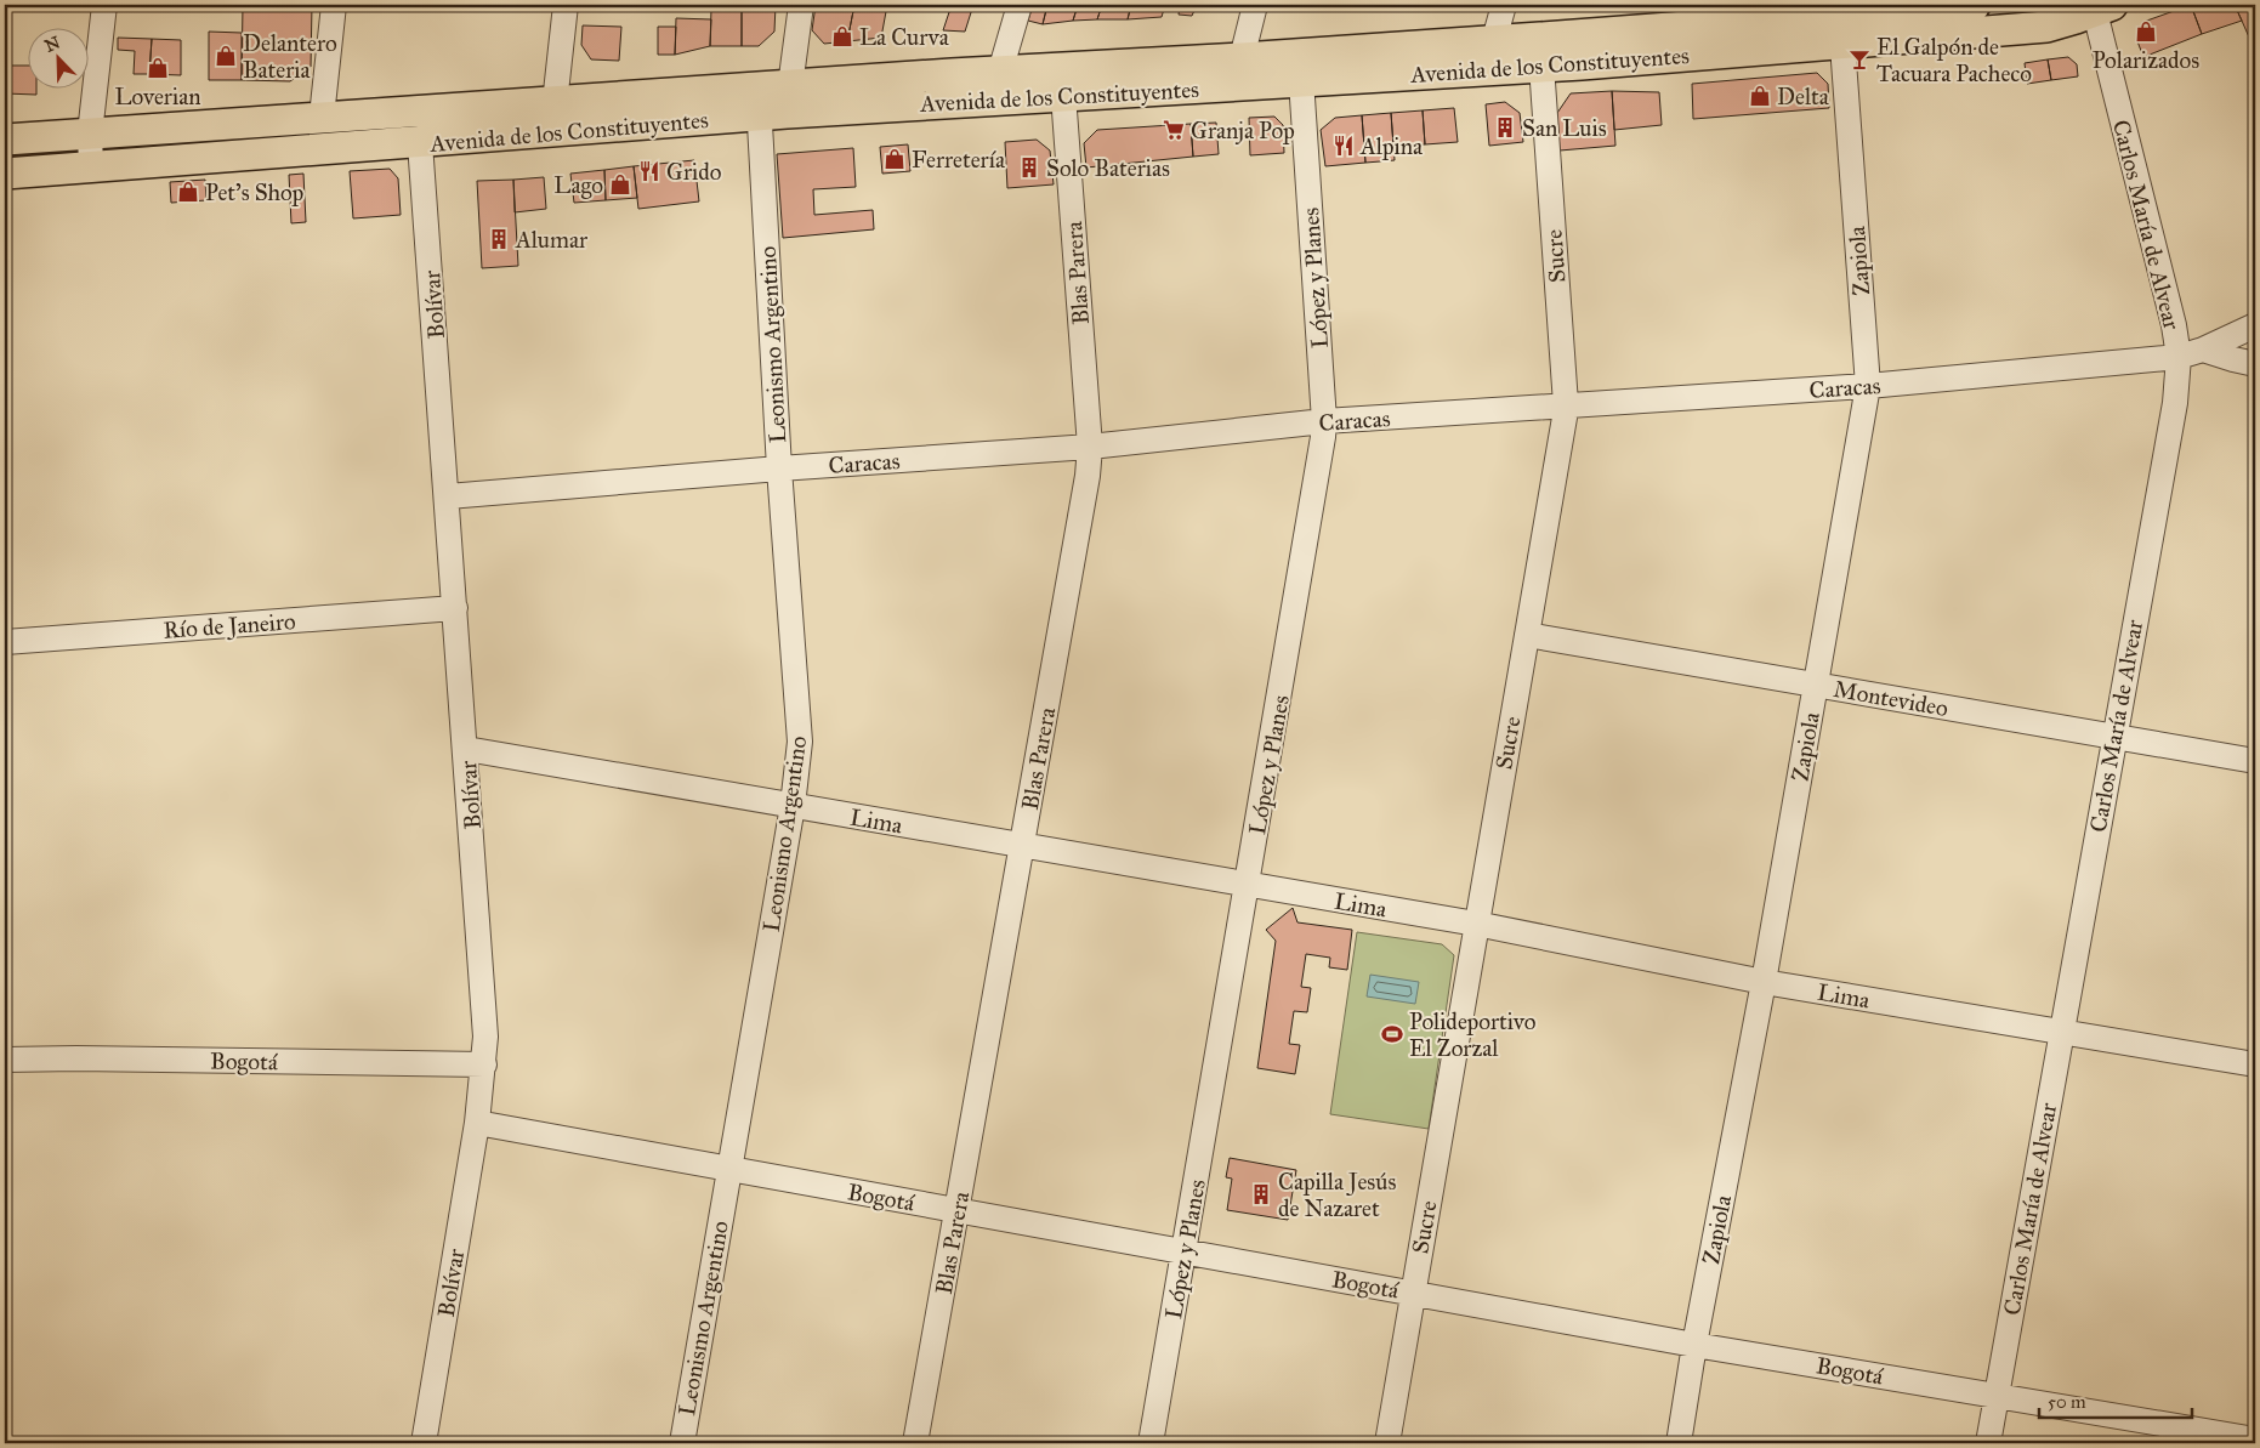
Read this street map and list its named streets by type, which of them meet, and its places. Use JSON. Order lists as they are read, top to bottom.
{
  "streets": {
    "main road": ["Avenida de los Constituyentes"],
    "street": [
      "Carlos María de Alvear",
      "Sucre",
      "Zapiola",
      "Blas Parera",
      "López y Planes",
      "Bolívar",
      "Leonismo Argentino",
      "Caracas",
      "Río de Janeiro",
      "Montevideo",
      "Lima",
      "Bogotá"
    ]
  },
  "crossings": [
    ["Avenida de los Constituyentes", "Carlos María de Alvear"],
    ["Avenida de los Constituyentes", "Sucre"],
    ["Avenida de los Constituyentes", "Zapiola"],
    ["Avenida de los Constituyentes", "Blas Parera"],
    ["Avenida de los Constituyentes", "López y Planes"],
    ["Avenida de los Constituyentes", "Bolívar"],
    ["Avenida de los Constituyentes", "Leonismo Argentino"],
    ["Carlos María de Alvear", "Caracas"],
    ["Carlos María de Alvear", "Montevideo"],
    ["Carlos María de Alvear", "Lima"],
    ["Carlos María de Alvear", "Bogotá"],
    ["Sucre", "Caracas"],
    ["Sucre", "Montevideo"],
    ["Sucre", "Lima"],
    ["Sucre", "Bogotá"],
    ["Zapiola", "Caracas"],
    ["Zapiola", "Montevideo"],
    ["Zapiola", "Lima"],
    ["Zapiola", "Bogotá"],
    ["Blas Parera", "Caracas"],
    ["Blas Parera", "Lima"],
    ["Blas Parera", "Bogotá"],
    ["López y Planes", "Caracas"],
    ["López y Planes", "Lima"],
    ["López y Planes", "Bogotá"],
    ["Bolívar", "Caracas"],
    ["Bolívar", "Río de Janeiro"],
    ["Bolívar", "Lima"],
    ["Bolívar", "Bogotá"],
    ["Leonismo Argentino", "Caracas"],
    ["Leonismo Argentino", "Lima"],
    ["Leonismo Argentino", "Bogotá"]
  ],
  "places": {
    "shop": [
      "Polarizados",
      "La Curva",
      "Delantero Bateria",
      "Loverian",
      "Delta",
      "Ferretería",
      "Lago",
      "Pet's Shop"
    ],
    "bar": ["El Galpón de Tacuara Pacheco"],
    "building": [
      "San Luis",
      "Solo Baterias",
      "Alumar",
      "Capilla Jesús de Nazaret"
    ],
    "supermarket": ["Granja Pop"],
    "restaurant": ["Alpina", "Grido"],
    "sports": ["Polideportivo El Zorzal"]
  },
  "scale_bar": "50 m",
  "north": "top left"
}
